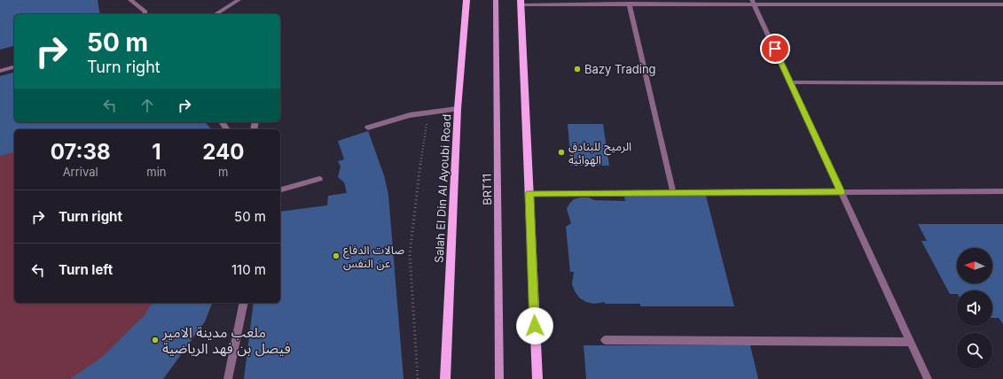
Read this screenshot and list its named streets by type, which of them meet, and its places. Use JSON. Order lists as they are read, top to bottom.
{
  "streets": {
    "main road": ["Salah El Din Al Ayoubi Road", "BRT11"]
  },
  "places": [
    "Bazy Trading",
    "الرميح للبنادق الهوائية",
    "صالات الدفاع عن النفس",
    "ملعب مدينة الامير فيصل بن فهد الرياضية"
  ],
  "north": "left",
  "page": {
    "turn": ["50 m", "Turn right"],
    "eta": [
      "07:38",
      "Arrival",
      "1",
      "min",
      "240",
      "m"
    ],
    "list": [
      {
        "name": "Turn right",
        "value": "50 m"
      },
      {
        "name": "Turn left",
        "value": "110 m"
      }
    ]
  }
}
